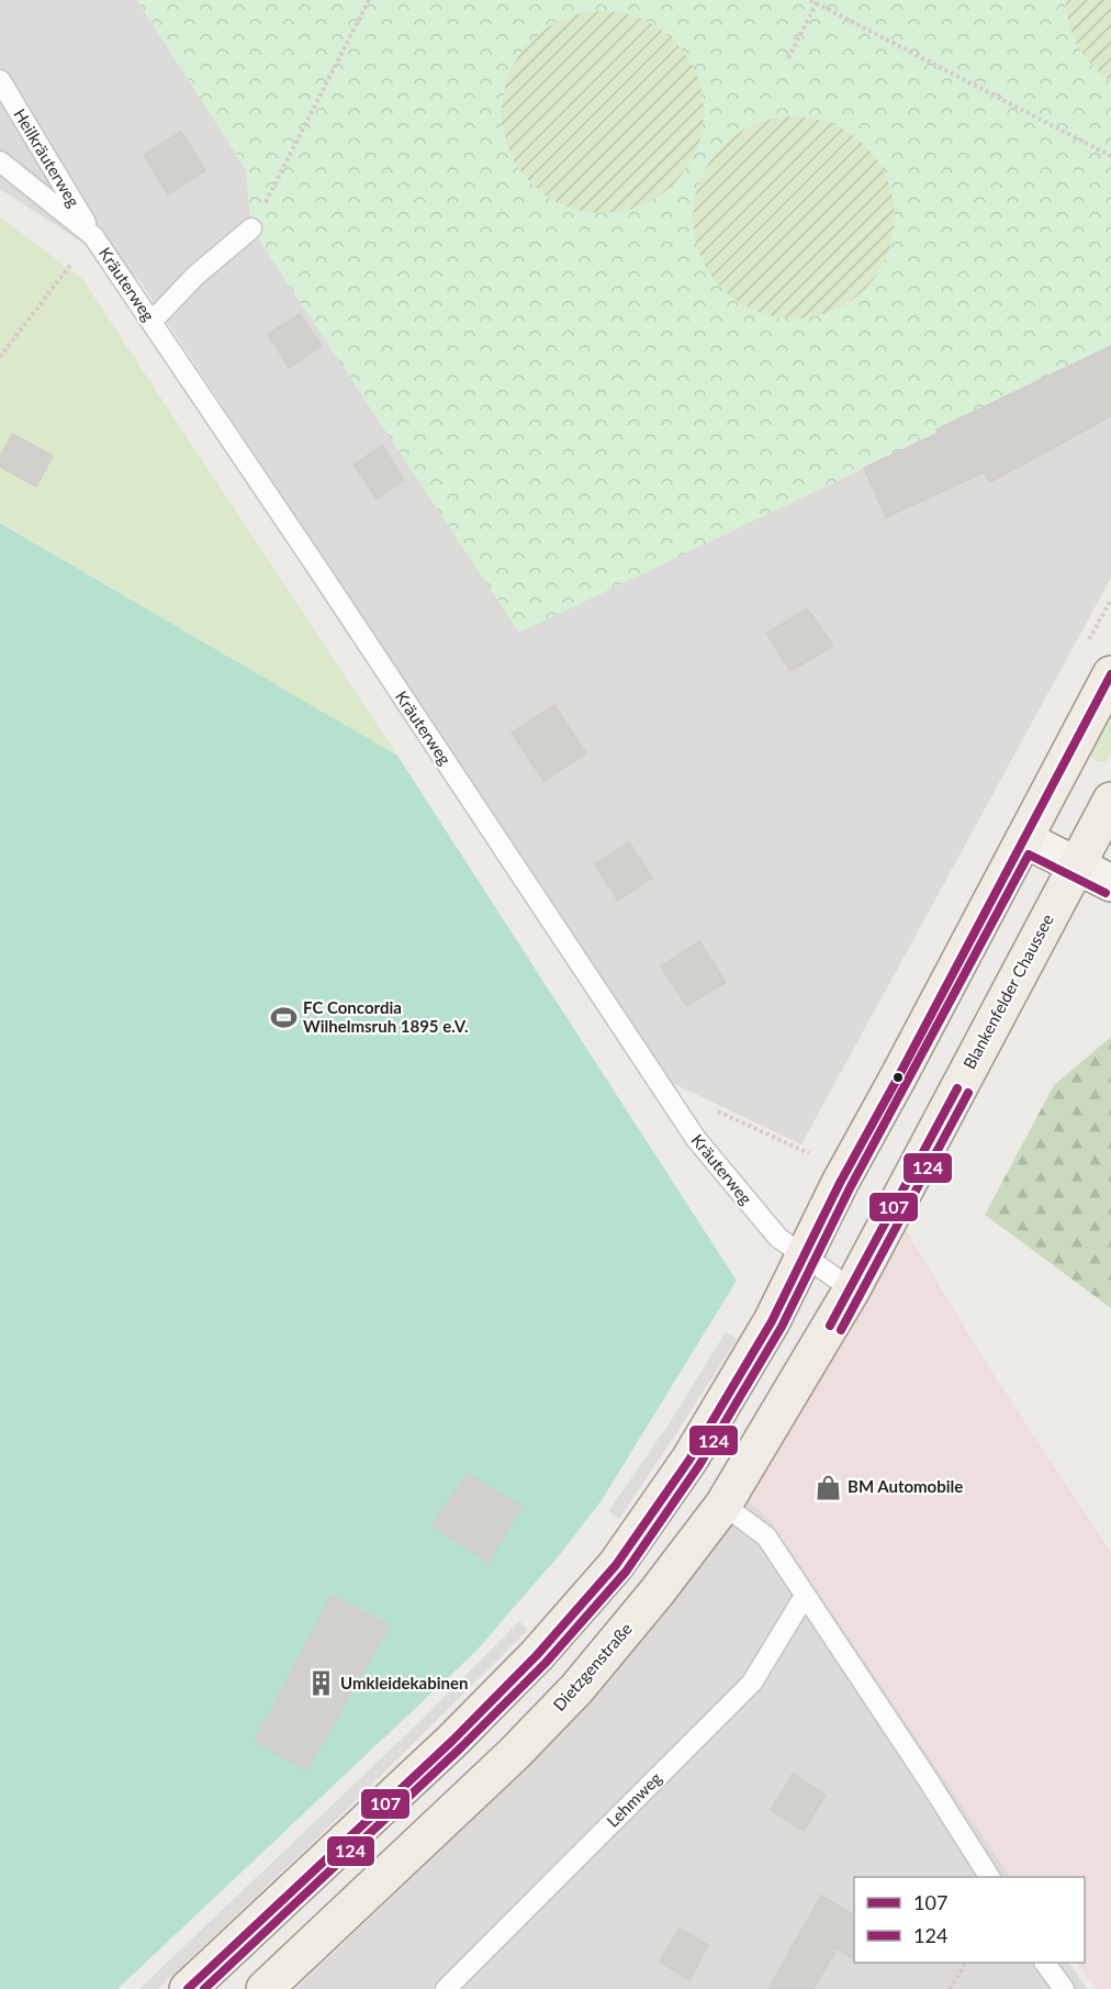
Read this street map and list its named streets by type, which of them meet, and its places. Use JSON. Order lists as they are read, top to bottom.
{
  "streets": {
    "main road": ["Blankenfelder Chaussee", "Dietzgenstraße"],
    "lane": ["Heilkräuterweg", "Kräuterweg", "Lehmweg"]
  },
  "crossings": [
    ["Heilkräuterweg", "Kräuterweg"],
    ["Kräuterweg", "Blankenfelder Chaussee"],
    ["Kräuterweg", "Dietzgenstraße"],
    ["Blankenfelder Chaussee", "Dietzgenstraße"]
  ],
  "places": {
    "sports": ["FC Concordia Wilhelmsruh 1895 e.V."],
    "shop": ["BM Automobile"],
    "building": ["Umkleidekabinen"]
  },
  "lines": ["transit line 107", "transit line 124"],
  "legend": ["107", "124"]
}
